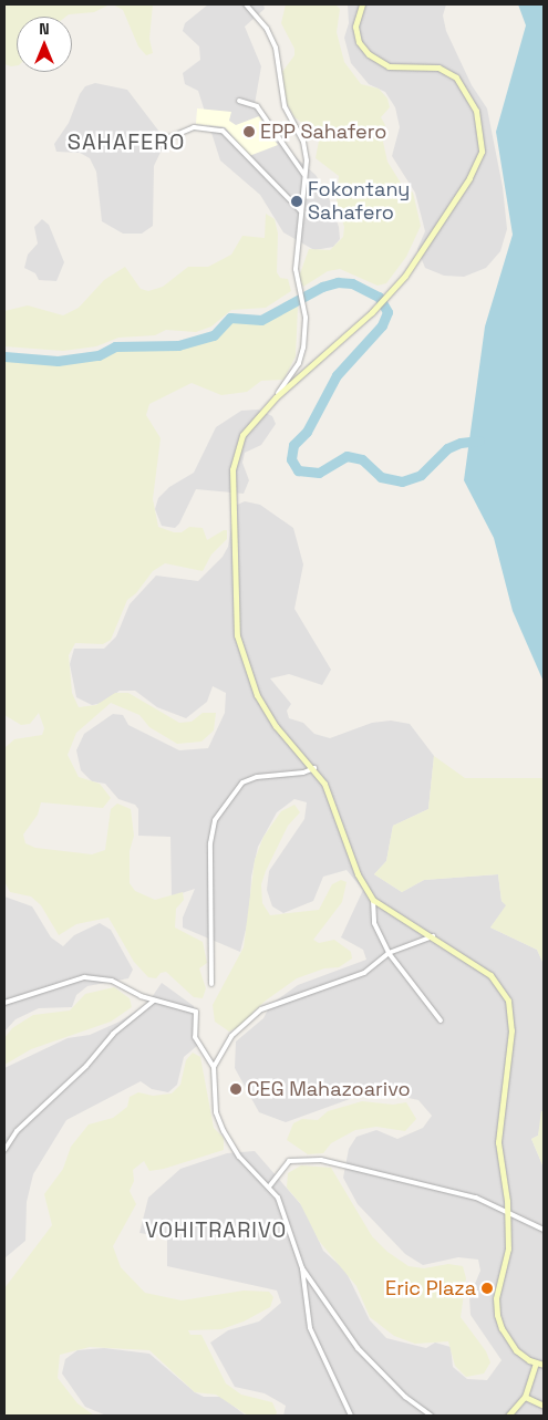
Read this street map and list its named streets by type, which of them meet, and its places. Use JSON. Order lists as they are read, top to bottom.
{
  "districts": ["SAHAFERO", "VOHITRARIVO"],
  "places": [
    "EPP Sahafero",
    "Fokontany Sahafero",
    "CEG Mahazoarivo",
    "Eric Plaza"
  ],
  "north": "top"
}
